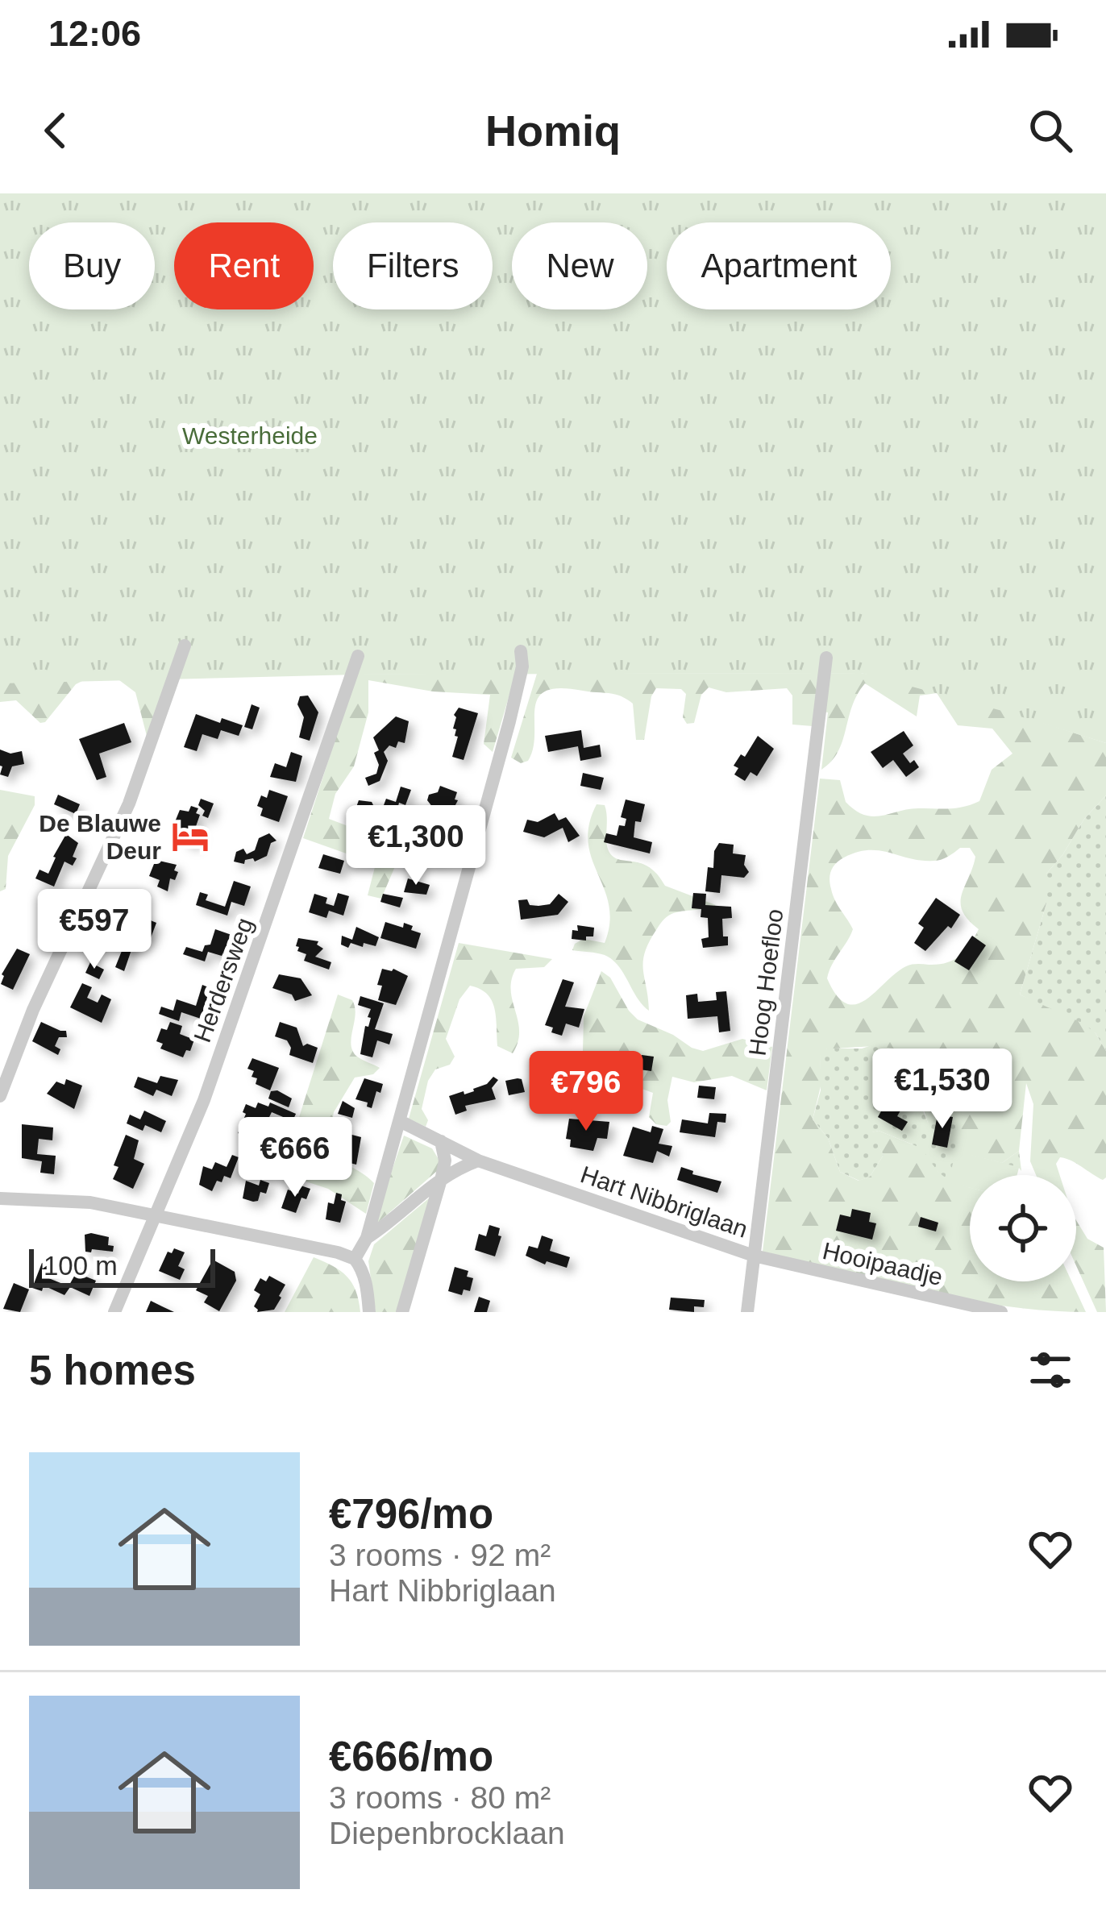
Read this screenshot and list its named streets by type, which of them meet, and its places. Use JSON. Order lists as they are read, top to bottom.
{
  "streets": {
    "street": [
      "Herdersweg",
      "Hoog Hoefloo",
      "Hart Nibbriglaan",
      "Hooipaadje"
    ]
  },
  "crossings": [
    ["Hoog Hoefloo", "Hart Nibbriglaan"],
    ["Hoog Hoefloo", "Hooipaadje"],
    ["Hart Nibbriglaan", "Hooipaadje"]
  ],
  "parks": ["Westerheide"],
  "places": {
    "hotel": ["De Blauwe Deur"]
  },
  "scale_bar": "100 m",
  "page": {
    "status": "12:06",
    "header": "Homiq",
    "chip": [
      "Buy",
      "Rent",
      "Filters",
      "New",
      "Apartment"
    ],
    "price": [
      "€1,300",
      "€597",
      "€1,530",
      "€796",
      "€666"
    ],
    "scale": "100 m",
    "heading": "5 homes",
    "list": [
      {
        "name": "€796/mo",
        "note": "3 rooms · 92 m² · Hart Nibbriglaan"
      },
      {
        "name": "€666/mo",
        "note": "3 rooms · 80 m² · Diepenbrocklaan"
      }
    ]
  }
}
